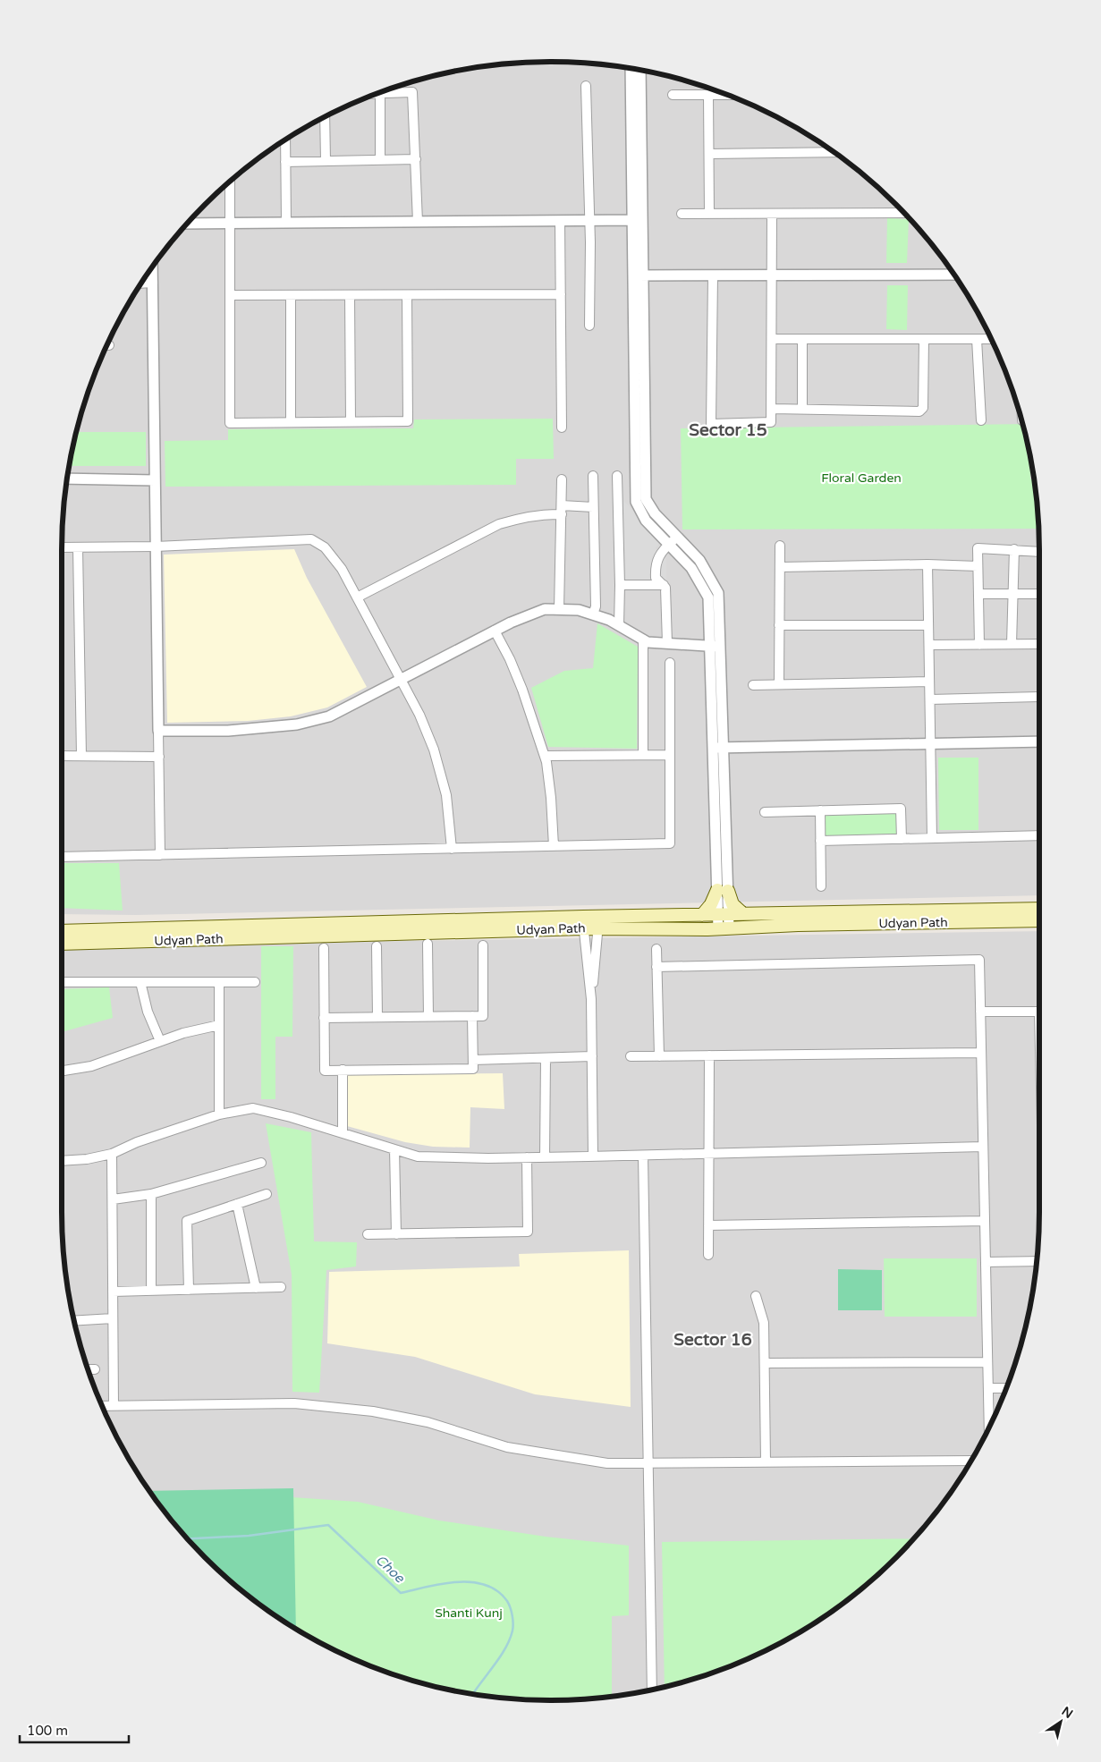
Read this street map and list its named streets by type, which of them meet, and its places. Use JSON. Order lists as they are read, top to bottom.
{
  "streets": {
    "main road": ["Udyan Path"]
  },
  "districts": ["Sector 15", "Sector 16"],
  "water": ["Choe"],
  "parks": ["Floral Garden", "Shanti Kunj"],
  "scale_bar": "100 m",
  "north": "top right"
}
